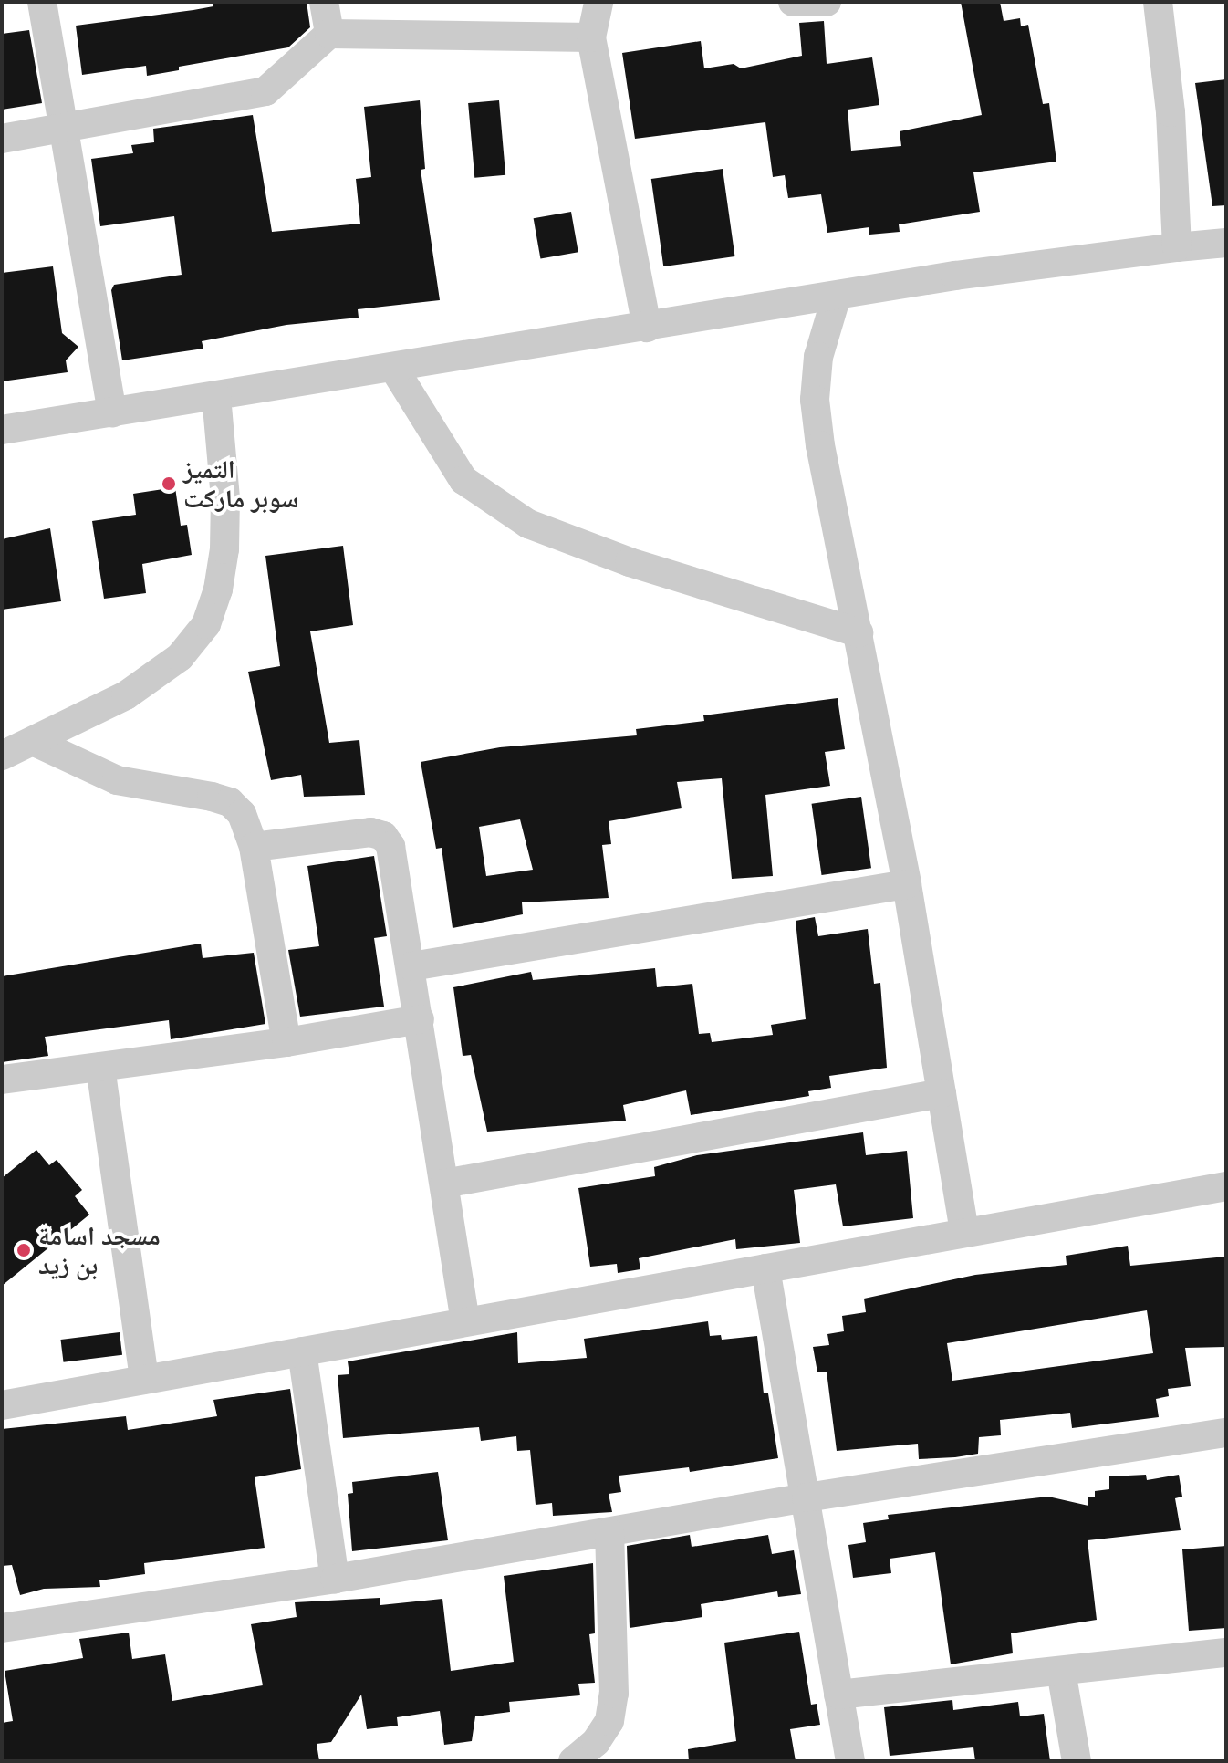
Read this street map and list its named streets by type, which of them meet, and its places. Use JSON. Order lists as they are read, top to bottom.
{
  "places": ["التميز سوبر ماركت", "مسجد اسامة بن زيد"]
}
